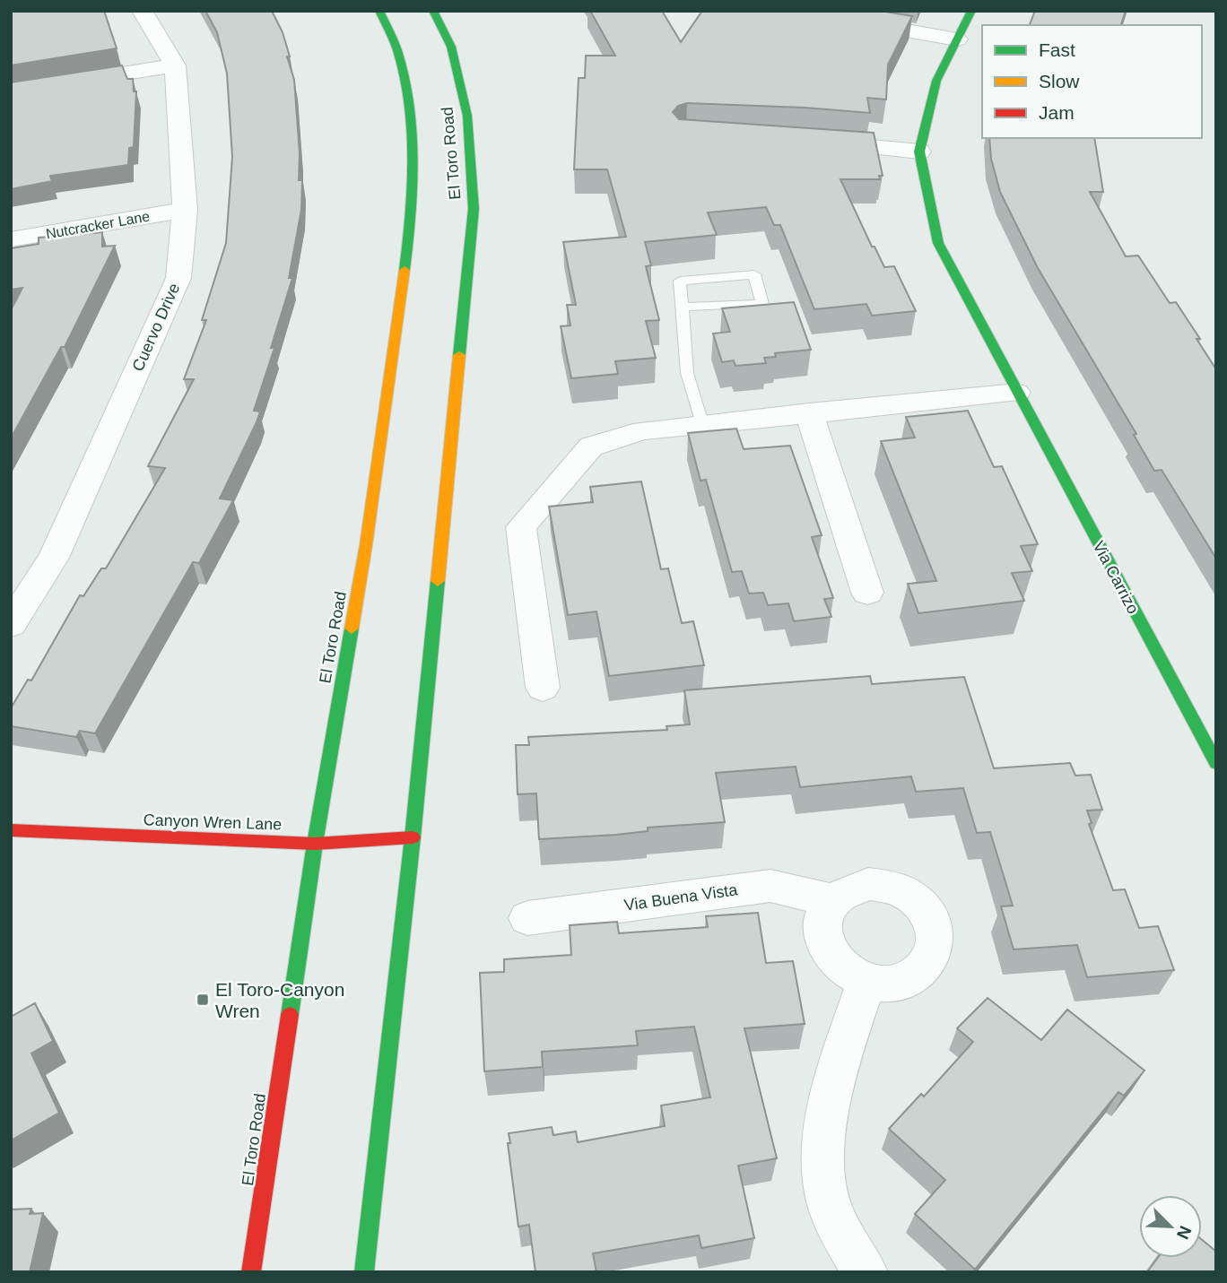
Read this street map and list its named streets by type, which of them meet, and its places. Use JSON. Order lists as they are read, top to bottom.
{
  "streets": {
    "main road": ["El Toro Road", "Via Carrizo", "Canyon Wren Lane"],
    "street": ["Nutcracker Lane", "Cuervo Drive", "Via Buena Vista"]
  },
  "crossings": [
    ["El Toro Road", "Canyon Wren Lane"],
    ["Nutcracker Lane", "Cuervo Drive"]
  ],
  "places": {
    "transit": ["El Toro-Canyon Wren"]
  },
  "legend": ["Fast", "Slow", "Jam"],
  "north": "bottom right"
}
